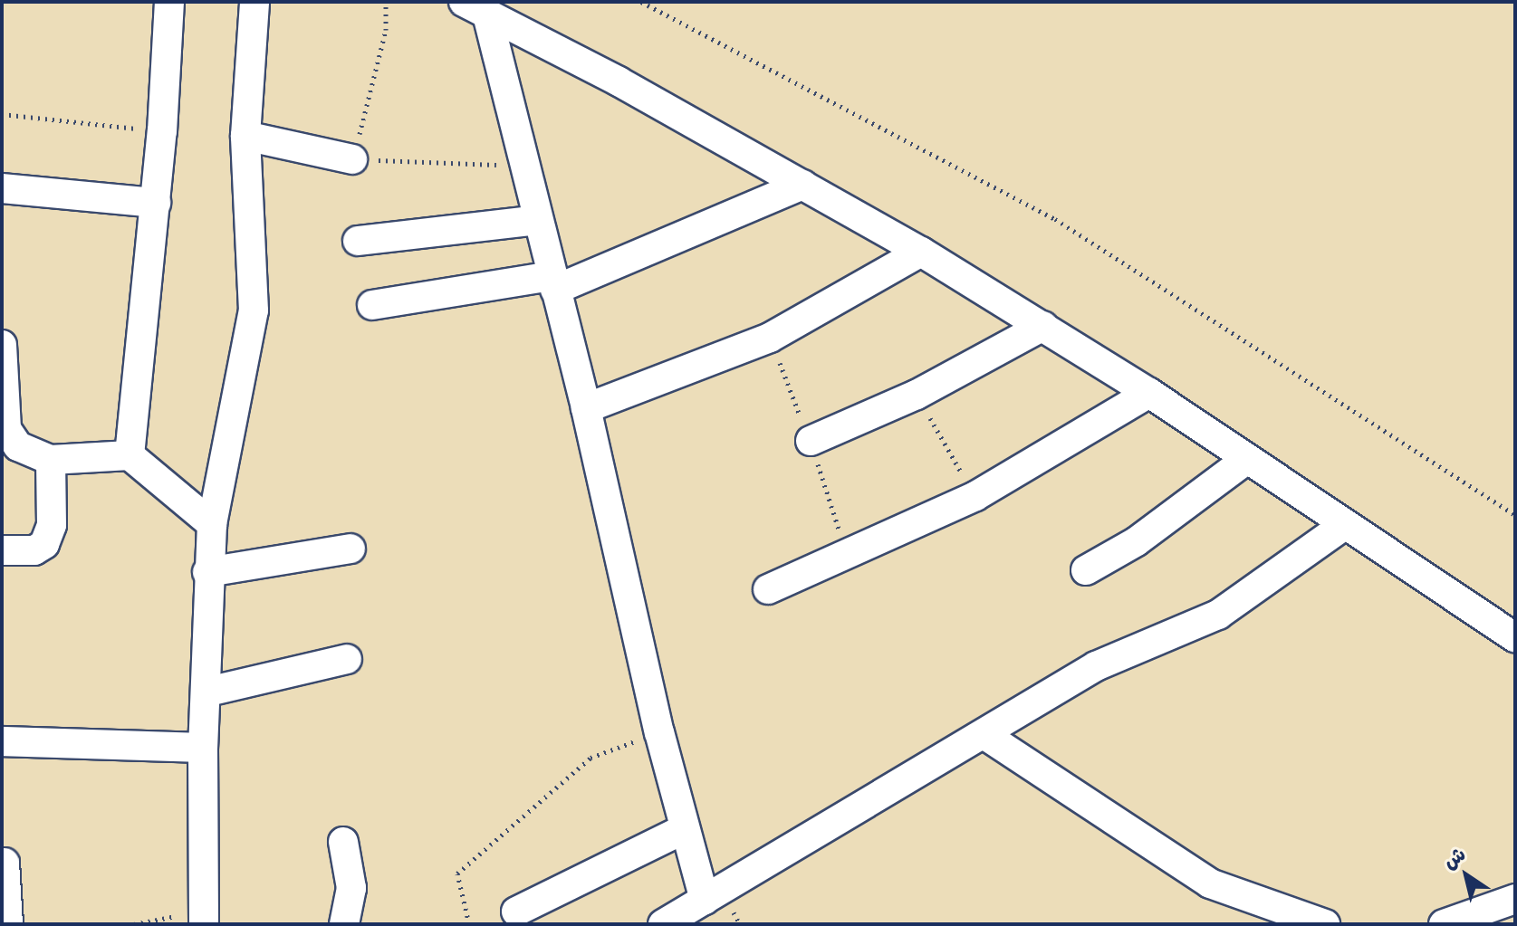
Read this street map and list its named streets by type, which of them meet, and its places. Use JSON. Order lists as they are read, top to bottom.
{
  "north": "top left"
}
